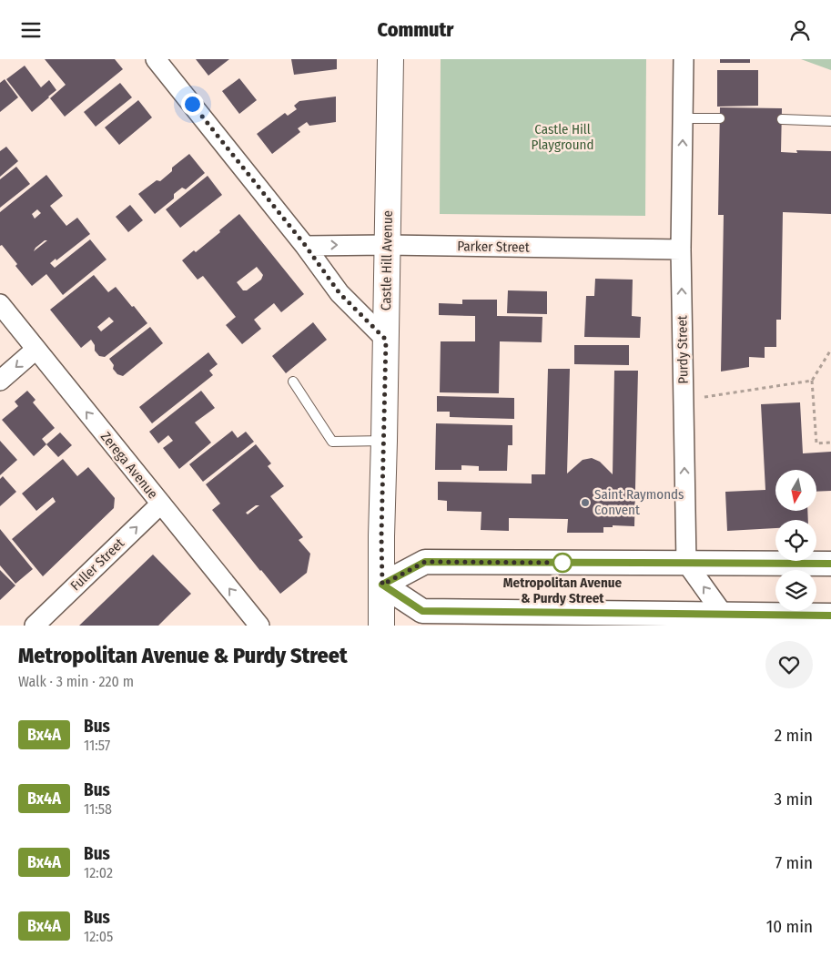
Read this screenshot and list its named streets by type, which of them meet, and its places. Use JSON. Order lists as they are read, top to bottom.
{
  "streets": {
    "main road": ["Castle Hill Avenue"],
    "street": [
      "Parker Street",
      "Purdy Street",
      "Zerega Avenue",
      "Fuller Street"
    ]
  },
  "crossings": [
    ["Parker Street", "Castle Hill Avenue"],
    ["Parker Street", "Purdy Street"],
    ["Zerega Avenue", "Fuller Street"]
  ],
  "one_way": ["Purdy Street", "Zerega Avenue", "Fuller Street"],
  "parks": ["Castle Hill Playground"],
  "places": ["Saint Raymonds Convent", "Metropolitan Avenue & Purdy Street"],
  "lines": ["bus line Bx4A"],
  "north": "bottom",
  "page": {
    "header": "Commutr",
    "heading": ["Metropolitan Avenue & Purdy Street", "Walk · 3 min · 220 m"],
    "list": [
      {
        "mark": "Bx4A",
        "name": "Bus",
        "note": "11:57",
        "value": "2 min"
      },
      {
        "mark": "Bx4A",
        "name": "Bus",
        "note": "11:58",
        "value": "3 min"
      },
      {
        "mark": "Bx4A",
        "name": "Bus",
        "note": "12:02",
        "value": "7 min"
      },
      {
        "mark": "Bx4A",
        "name": "Bus",
        "note": "12:05",
        "value": "10 min"
      }
    ]
  }
}
